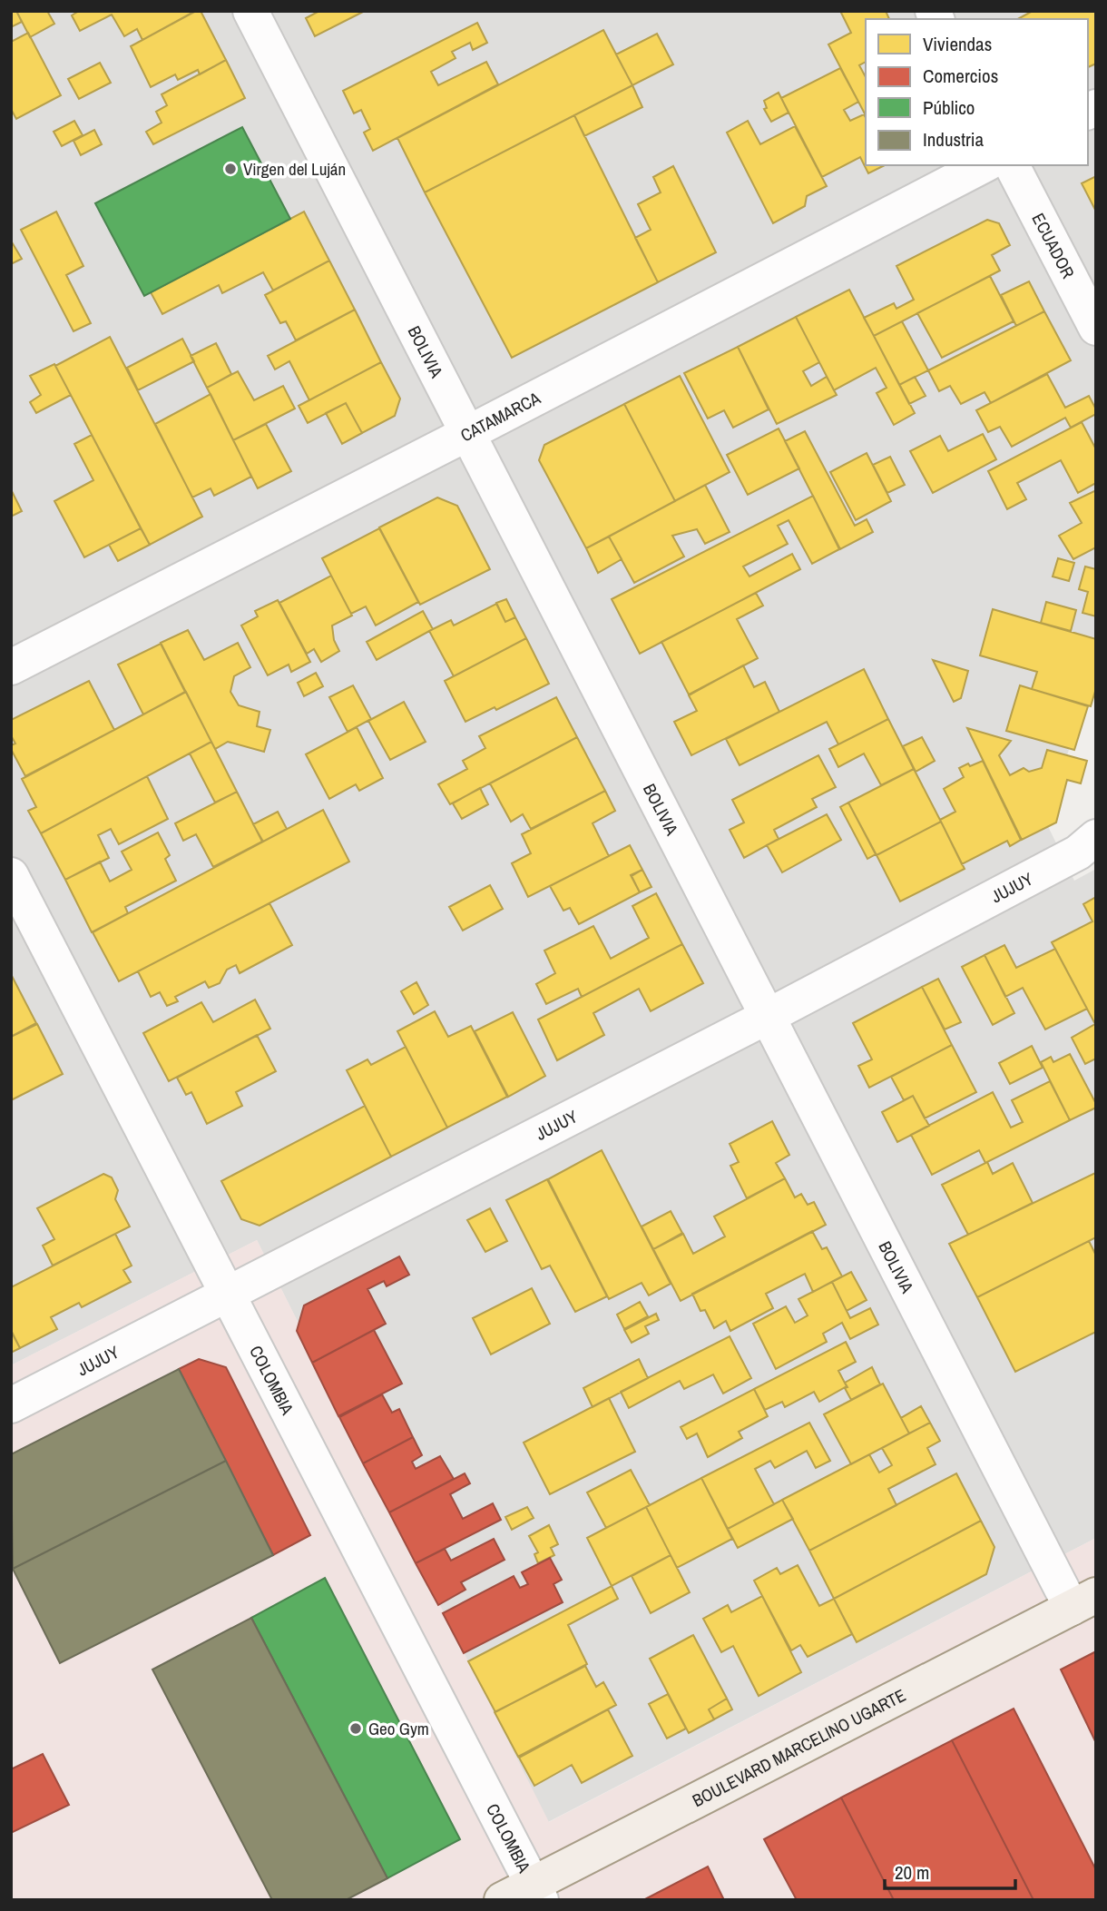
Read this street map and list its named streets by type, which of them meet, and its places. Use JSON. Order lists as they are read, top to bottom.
{
  "streets": {
    "main road": ["BOULEVARD MARCELINO UGARTE"],
    "street": [
      "ECUADOR",
      "BOLIVIA",
      "CATAMARCA",
      "JUJUY",
      "COLOMBIA"
    ]
  },
  "crossings": [
    ["BOLIVIA", "CATAMARCA"],
    ["BOLIVIA", "JUJUY"],
    ["BOLIVIA", "BOULEVARD MARCELINO UGARTE"],
    ["JUJUY", "COLOMBIA"],
    ["COLOMBIA", "BOULEVARD MARCELINO UGARTE"]
  ],
  "places": ["Virgen del Luján", "Geo Gym"],
  "legend": [
    "Viviendas",
    "Comercios",
    "Público",
    "Industria"
  ],
  "scale_bar": "20 m"
}
